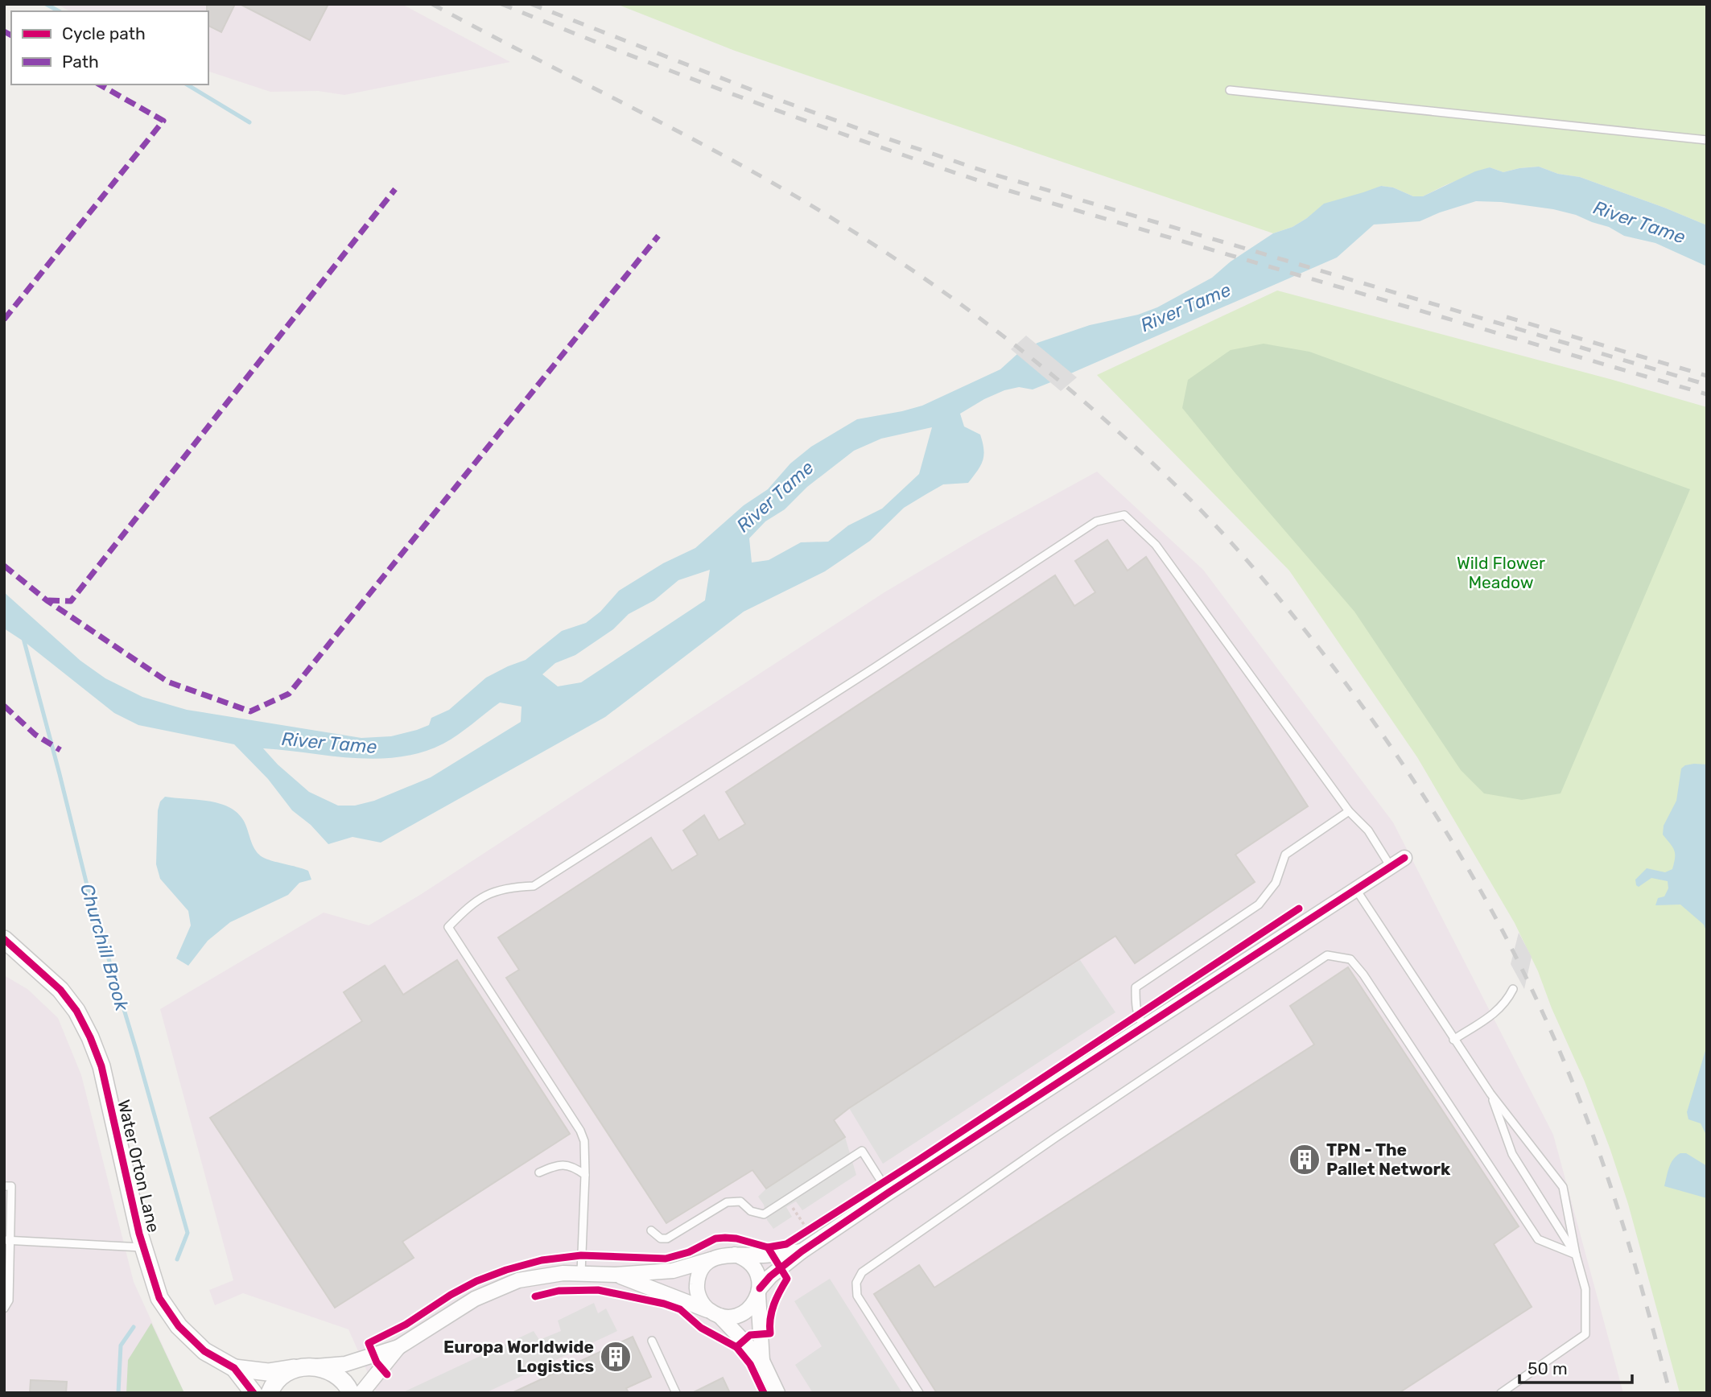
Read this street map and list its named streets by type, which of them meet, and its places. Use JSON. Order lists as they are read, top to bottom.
{
  "streets": {
    "street": ["Water Orton Lane"]
  },
  "water": ["River Tame", "Churchill Brook"],
  "parks": ["Wild Flower Meadow"],
  "places": {
    "building": ["TPN - The Pallet Network", "Europa Worldwide Logistics"]
  },
  "legend": ["Cycle path", "Path"],
  "scale_bar": "50 m"
}
